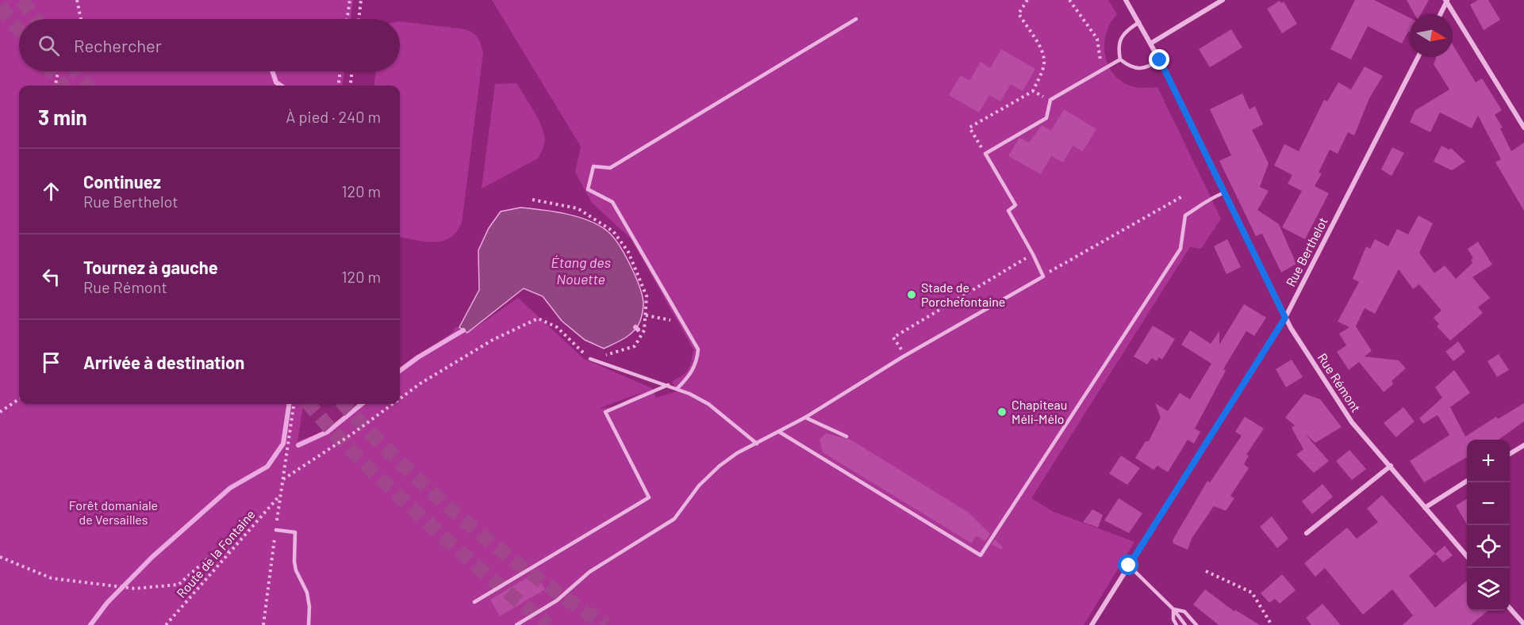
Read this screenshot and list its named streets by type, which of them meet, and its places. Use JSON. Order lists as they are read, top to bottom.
{
  "streets": {
    "street": ["Rue Berthelot", "Rue Rémont"],
    "path": ["Route de la Fontaine"]
  },
  "crossings": [
    ["Rue Berthelot", "Rue Rémont"]
  ],
  "water": ["Étang des Nouette"],
  "parks": ["Forêt domaniale de Versailles"],
  "places": ["Stade de Porchefontaine", "Chapiteau Méli-Mélo"],
  "north": "right",
  "page": {
    "search": "Rechercher",
    "heading": ["3 min", "À pied · 240 m"],
    "list": [
      ["Continuez", "Rue Berthelot", "120 m"],
      ["Tournez à gauche", "Rue Rémont", "120 m"],
      "Arrivée à destination"
    ],
    "map_buttons": ["+", "−"]
  }
}
